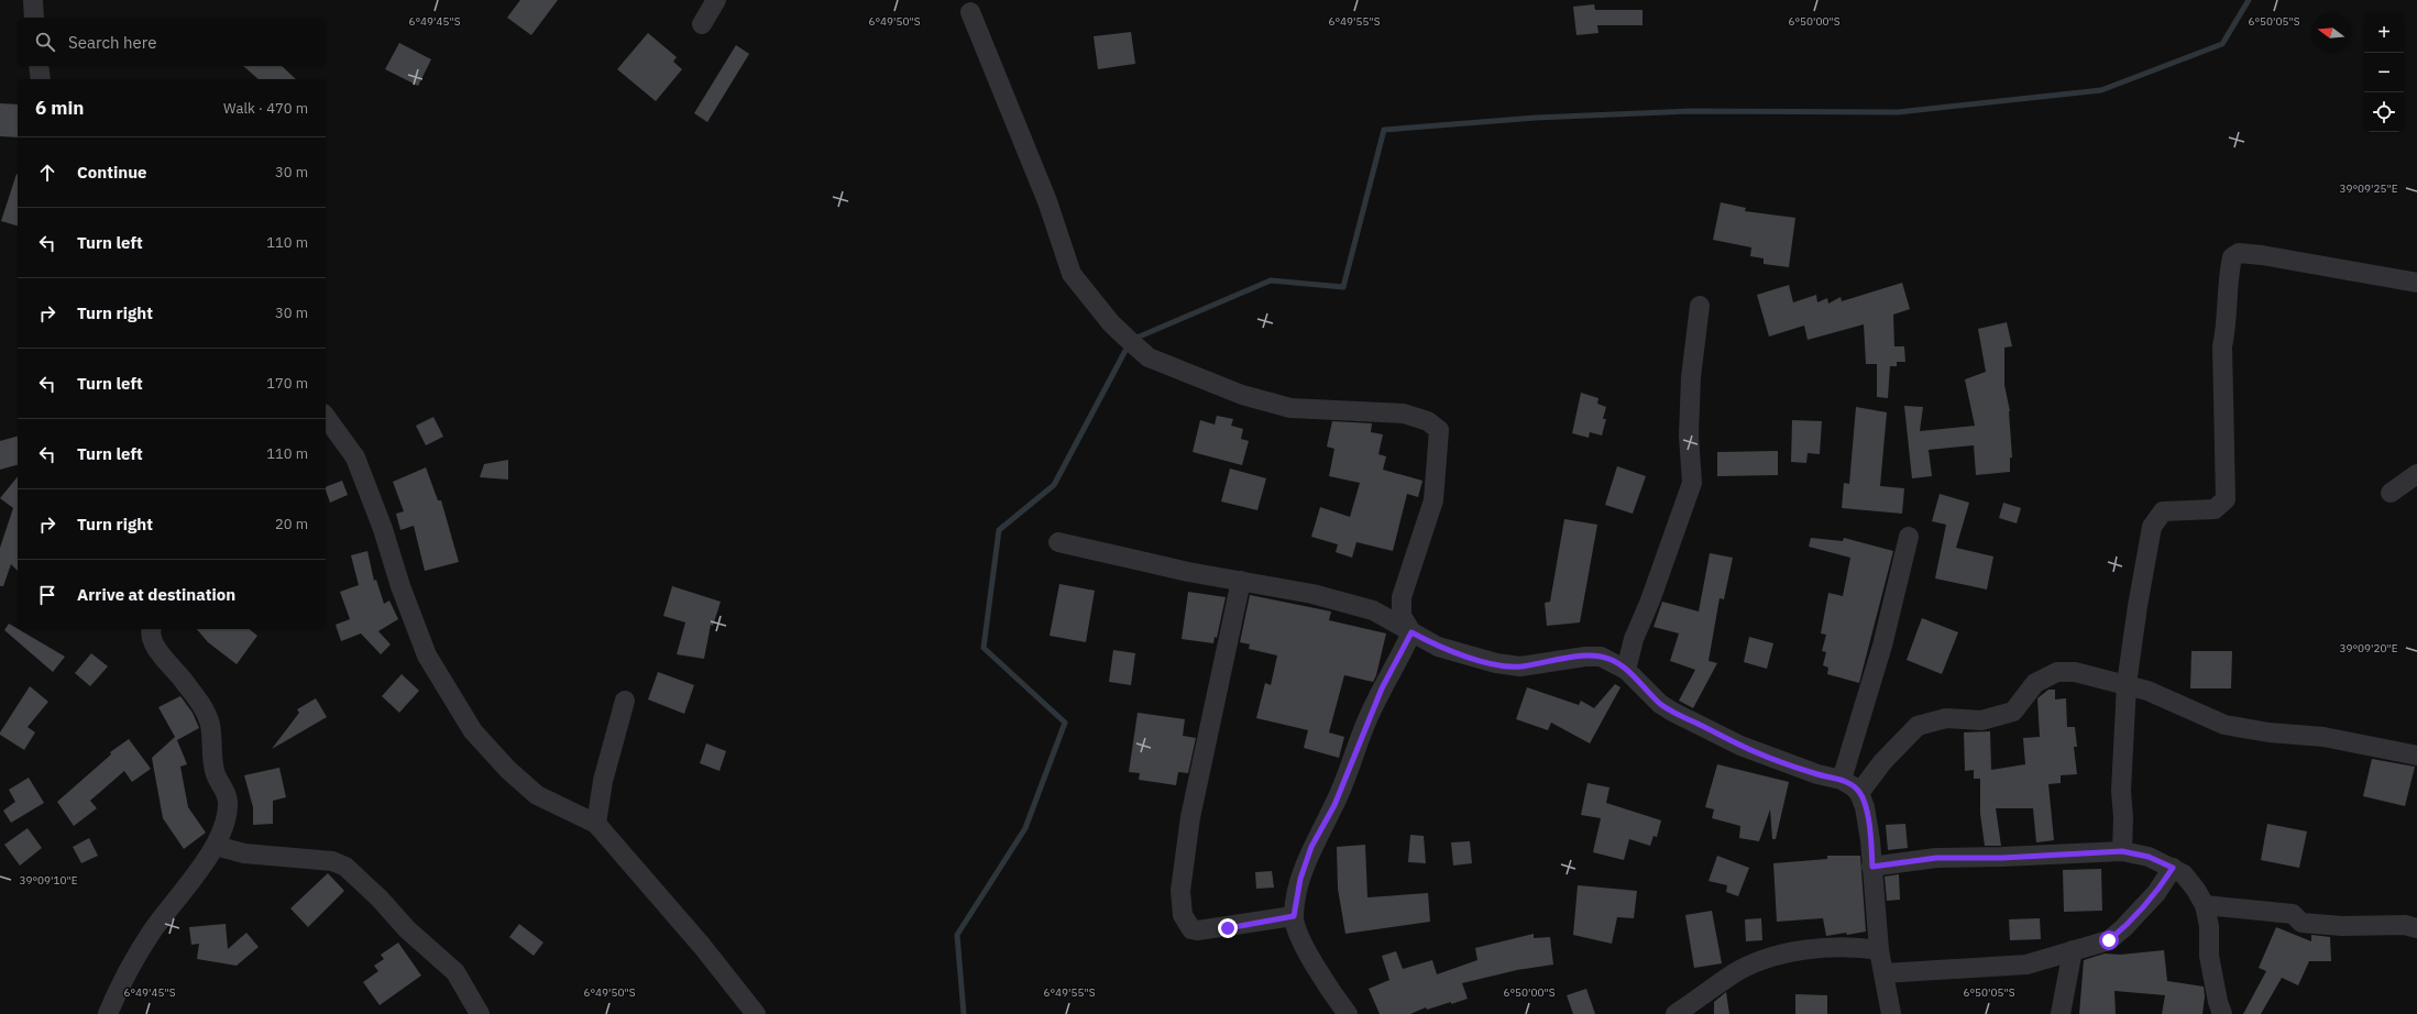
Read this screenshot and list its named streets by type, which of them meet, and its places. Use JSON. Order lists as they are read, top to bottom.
{
  "north": "left",
  "page": {
    "map_buttons": ["+", "−"],
    "search": "Search here",
    "heading": ["6 min", "Walk · 470 m"],
    "list": [
      ["Continue", "30 m"],
      ["Turn left", "110 m"],
      ["Turn right", "30 m"],
      ["Turn left", "170 m"],
      ["Turn left", "110 m"],
      ["Turn right", "20 m"],
      "Arrive at destination"
    ]
  },
  "coordinates": [
    "6°49'45\"S",
    "6°49'50\"S",
    "6°49'55\"S",
    "6°50'00\"S",
    "6°50'05\"S",
    "39°09'25\"E",
    "39°09'20\"E",
    "39°09'10\"E"
  ]
}
